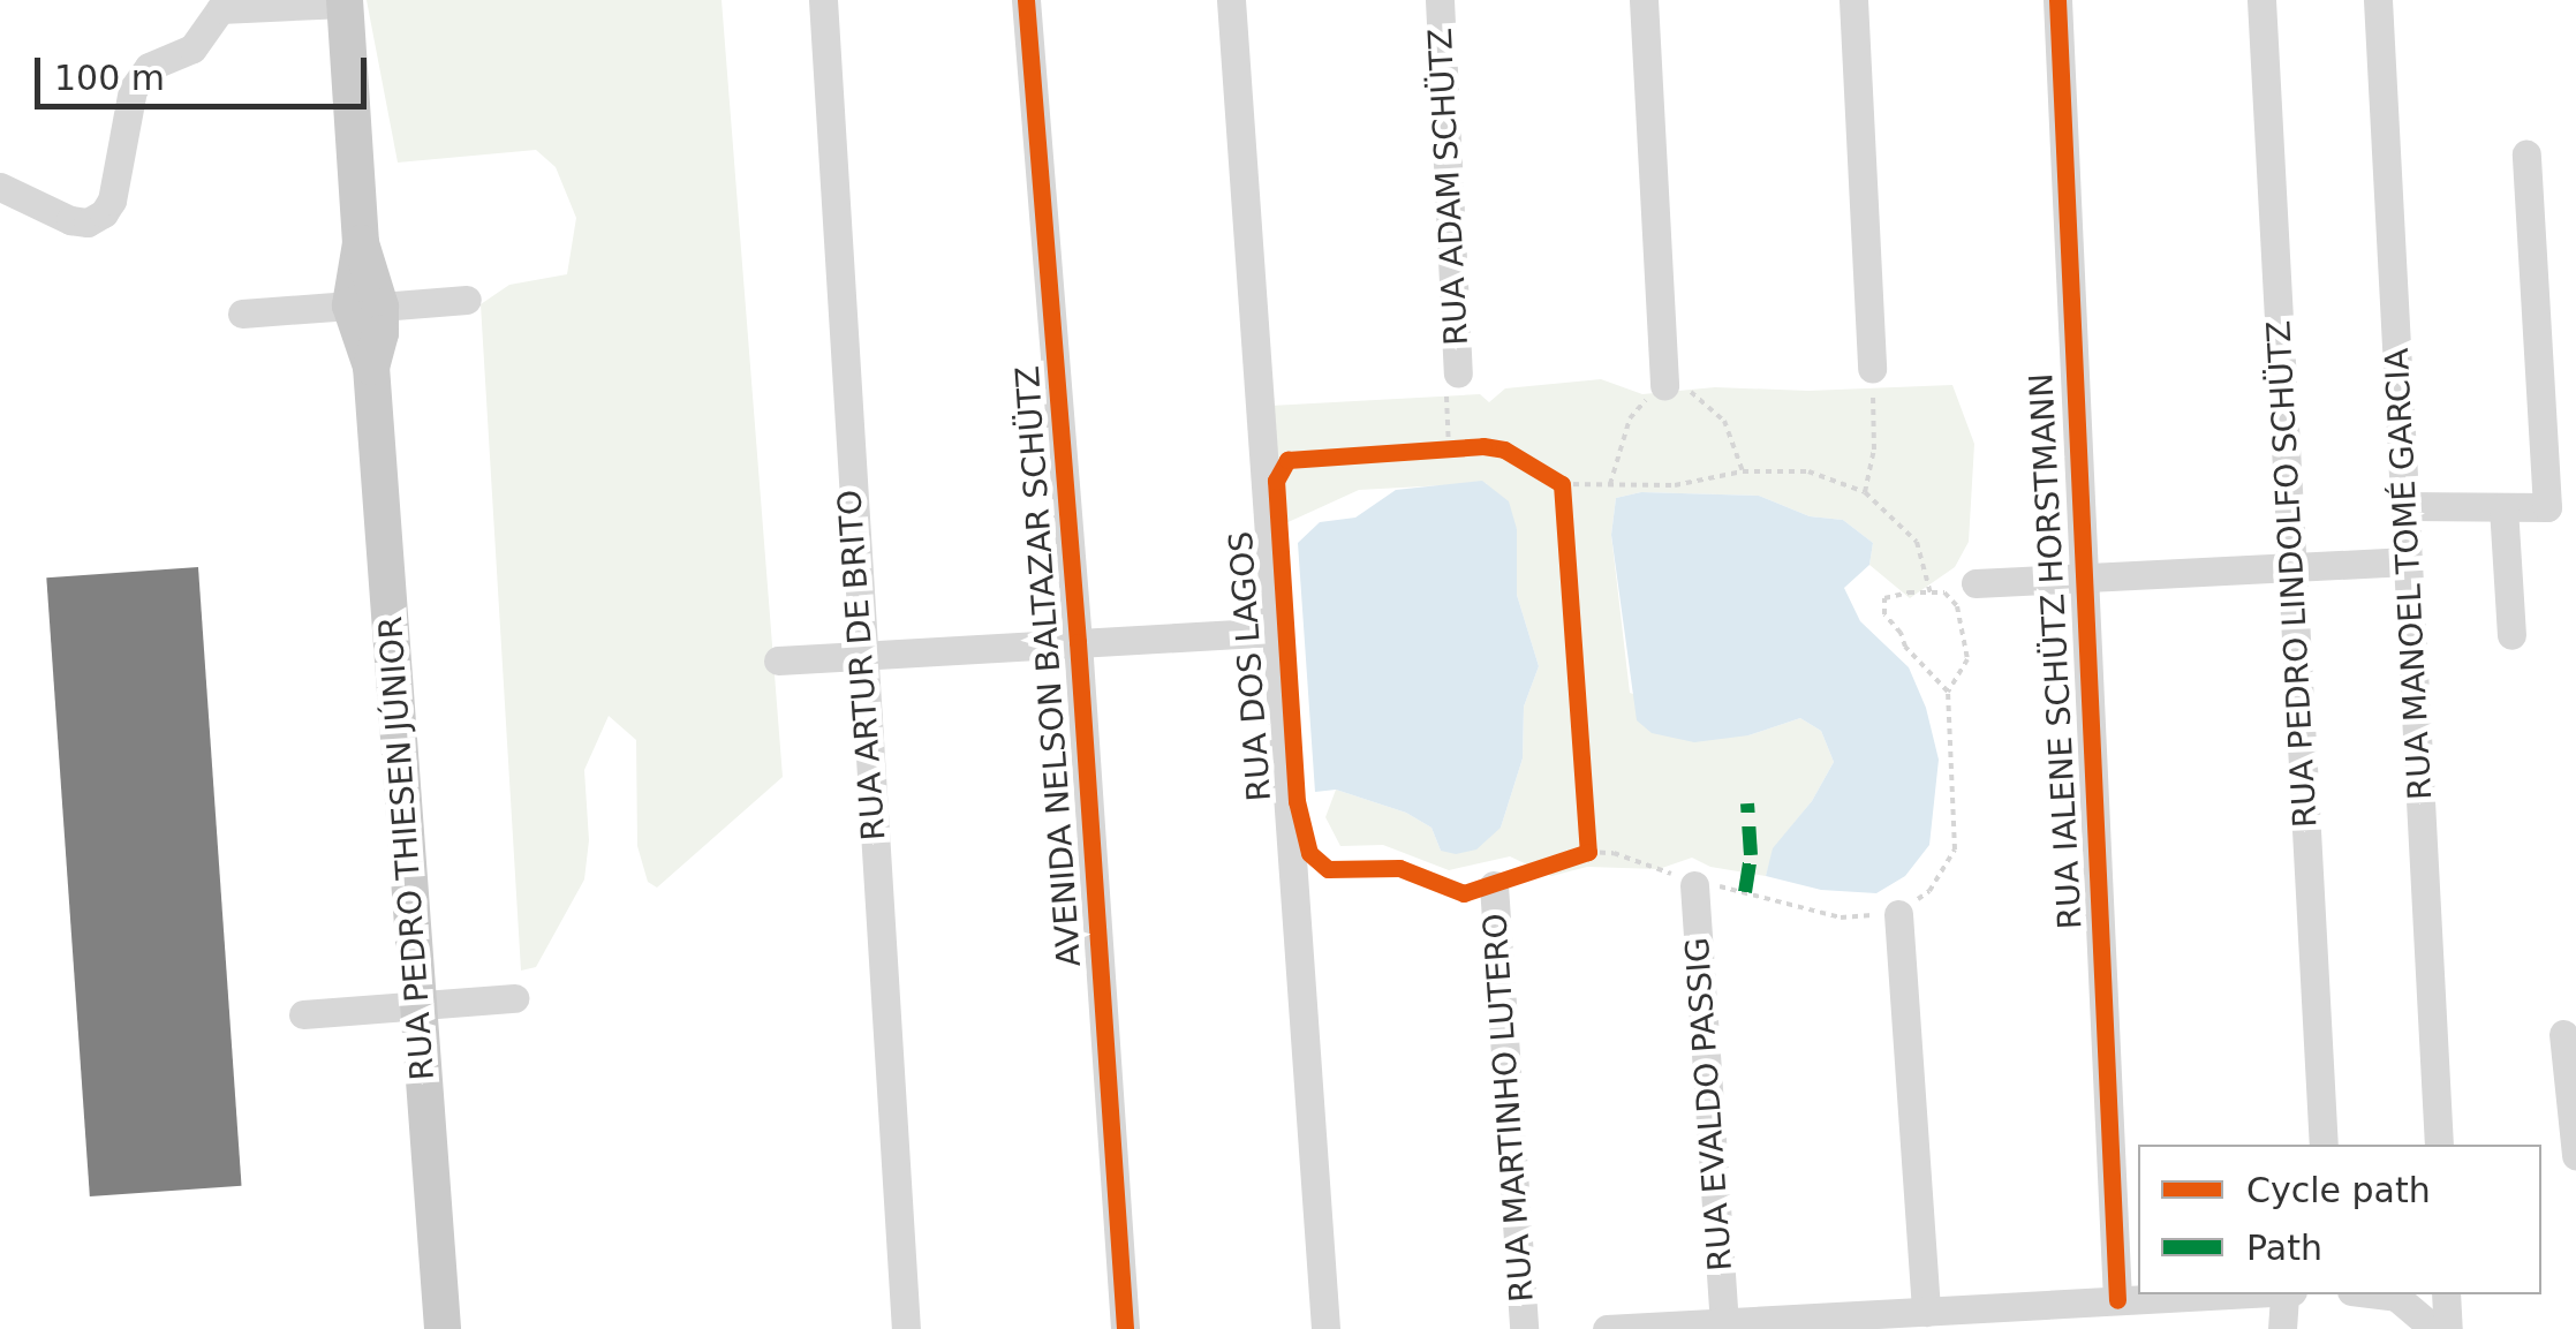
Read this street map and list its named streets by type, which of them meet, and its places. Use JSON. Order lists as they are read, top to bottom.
{
  "streets": {
    "main road": ["RUA PEDRO THIESEN JÚNIOR"],
    "street": [
      "RUA ADAM SCHÜTZ",
      "RUA PEDRO LINDOLFO SCHÜTZ",
      "RUA MANOEL TOMÉ GARCIA",
      "RUA IALENE SCHÜTZ HORSTMANN",
      "RUA ARTUR DE BRITO",
      "AVENIDA NELSON BALTAZAR SCHÜTZ",
      "RUA DOS LAGOS",
      "RUA EVALDO PASSIG",
      "RUA MARTINHO LUTERO"
    ]
  },
  "legend": ["Cycle path", "Path"],
  "scale_bar": "100 m"
}
